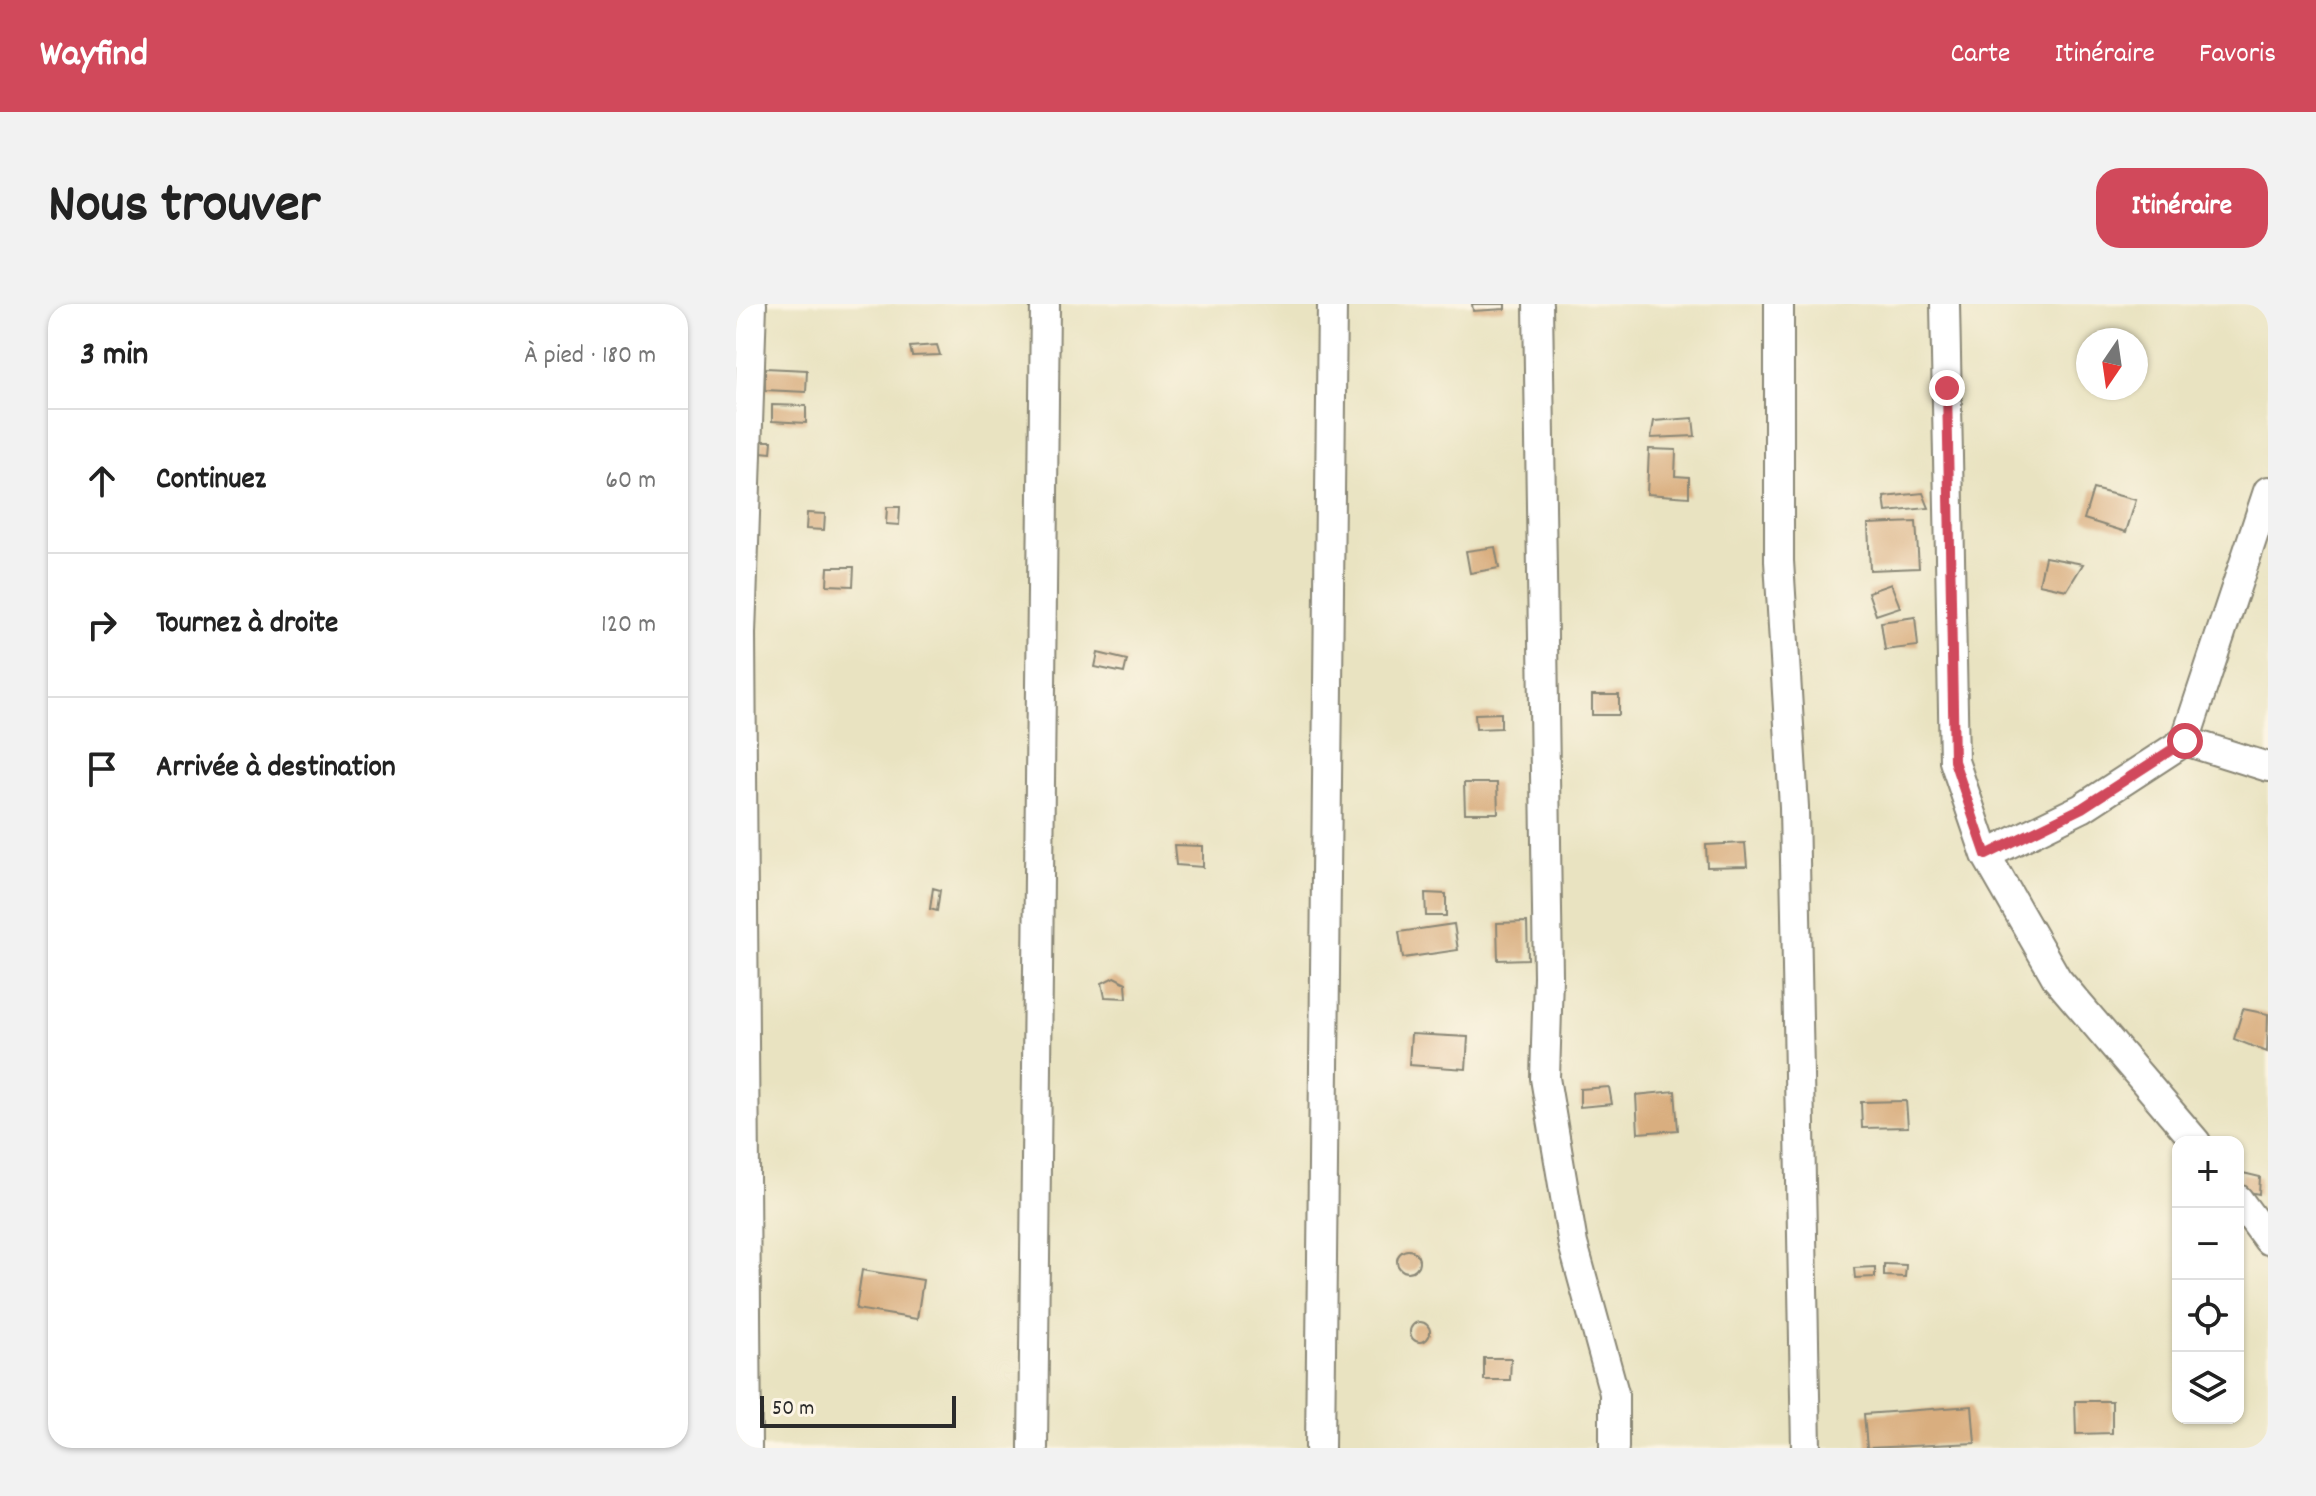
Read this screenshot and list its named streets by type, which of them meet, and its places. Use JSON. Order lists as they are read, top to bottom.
{
  "scale_bar": "50 m",
  "north": "bottom",
  "page": {
    "header": "Wayfind",
    "nav": ["Carte", "Itinéraire", "Favoris"],
    "title": "Nous trouver",
    "buttons": "Itinéraire",
    "heading": ["3 min", "À pied · 180 m"],
    "list": [
      ["Continuez", "60 m"],
      ["Tournez à droite", "120 m"],
      "Arrivée à destination"
    ],
    "map_buttons": ["+", "−"],
    "scale": "50 m"
  }
}
